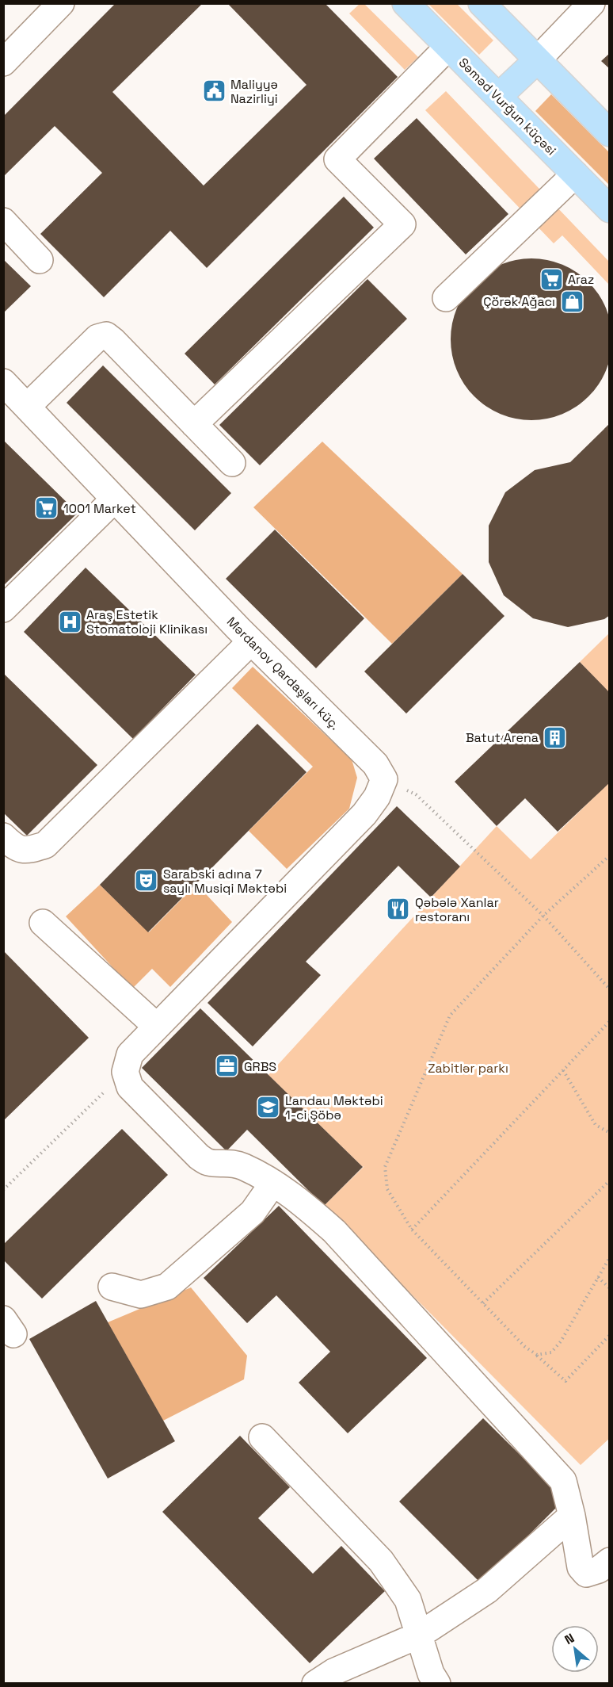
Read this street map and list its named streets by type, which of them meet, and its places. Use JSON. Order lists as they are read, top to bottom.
{
  "streets": {
    "main road": ["Səməd Vurğun küçəsi"],
    "street": ["Mərdanov Qardaşları küç."]
  },
  "parks": ["Zabitlər parkı"],
  "places": {
    "public building": ["Maliyyə Nazirliyi"],
    "supermarket": ["Araz", "1001 Market"],
    "shop": ["Çörək Ağacı"],
    "hospital": ["Araş Estetik Stomatoloji Klinikası"],
    "building": ["Batut Arena"],
    "theatre": ["Sarabski adına 7 saylı Musiqi Məktəbi"],
    "restaurant": ["Qəbələ Xanlar restoranı"],
    "office": ["GRBS"],
    "school or university": ["Landau Məktəbi 1-ci Şöbə"]
  },
  "north": "top left"
}
